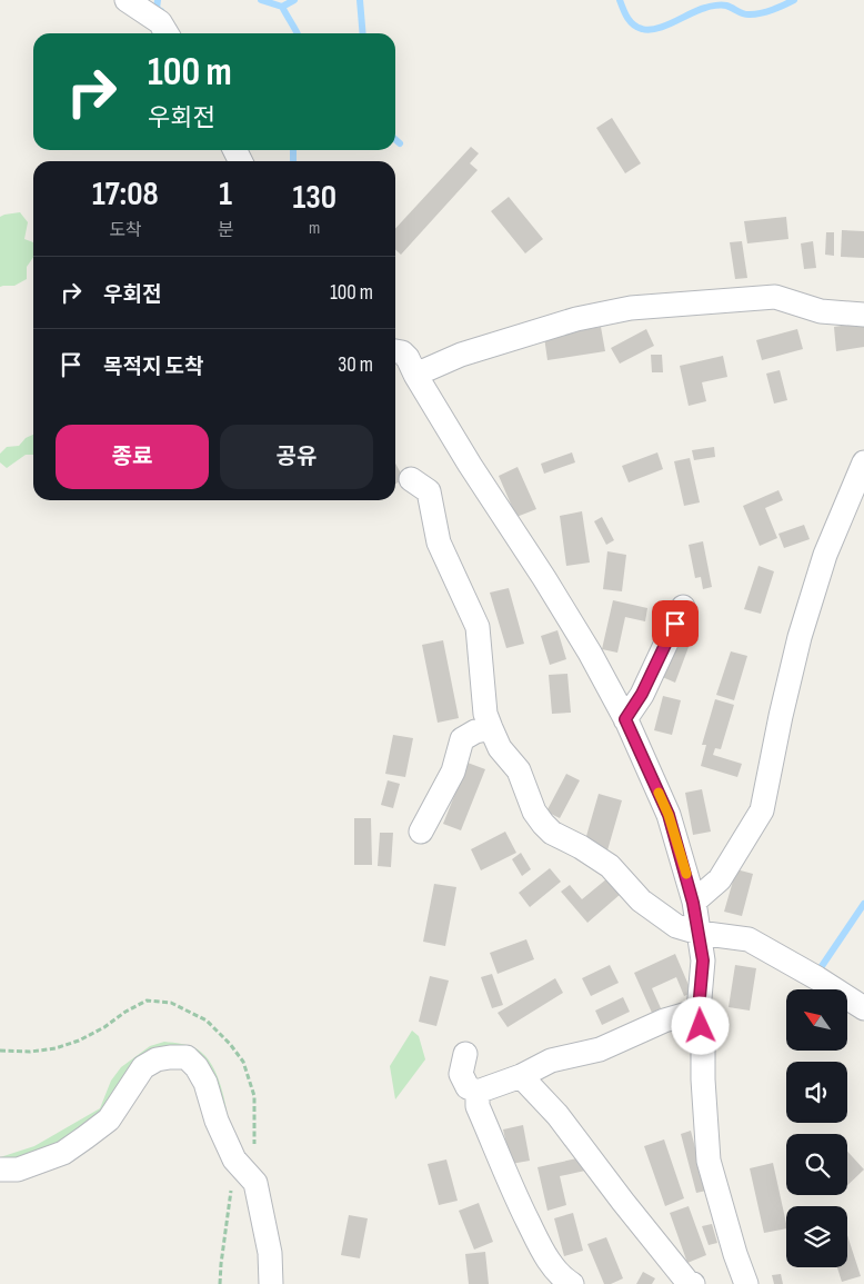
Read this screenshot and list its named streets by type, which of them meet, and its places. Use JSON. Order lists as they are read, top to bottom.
{
  "north": "top left",
  "page": {
    "turn": ["100 m", "우회전"],
    "eta": [
      "17:08",
      "도착",
      "1",
      "분",
      "130",
      "m"
    ],
    "list": [
      {
        "name": "우회전",
        "value": "100 m"
      },
      {
        "name": "목적지 도착",
        "value": "30 m"
      }
    ],
    "buttons": ["종료", "공유"]
  }
}
